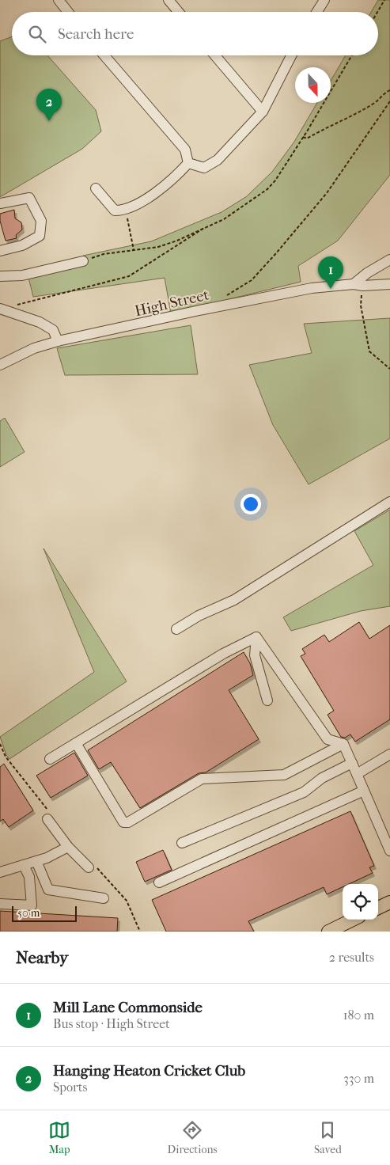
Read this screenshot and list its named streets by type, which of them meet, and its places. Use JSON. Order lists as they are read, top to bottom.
{
  "streets": {
    "street": ["High Street"]
  },
  "scale_bar": "50 m",
  "north": "bottom",
  "page": {
    "search": "Search here",
    "pins": ["2", "1"],
    "scale": "50 m",
    "heading": ["Nearby", "2 results"],
    "list": [
      {
        "mark": "1",
        "name": "Mill Lane Commonside",
        "note": "Bus stop · High Street",
        "value": "180 m"
      },
      {
        "mark": "2",
        "name": "Hanging Heaton Cricket Club",
        "note": "Sports",
        "value": "330 m"
      }
    ],
    "nav": ["Map", "Directions", "Saved"]
  }
}
